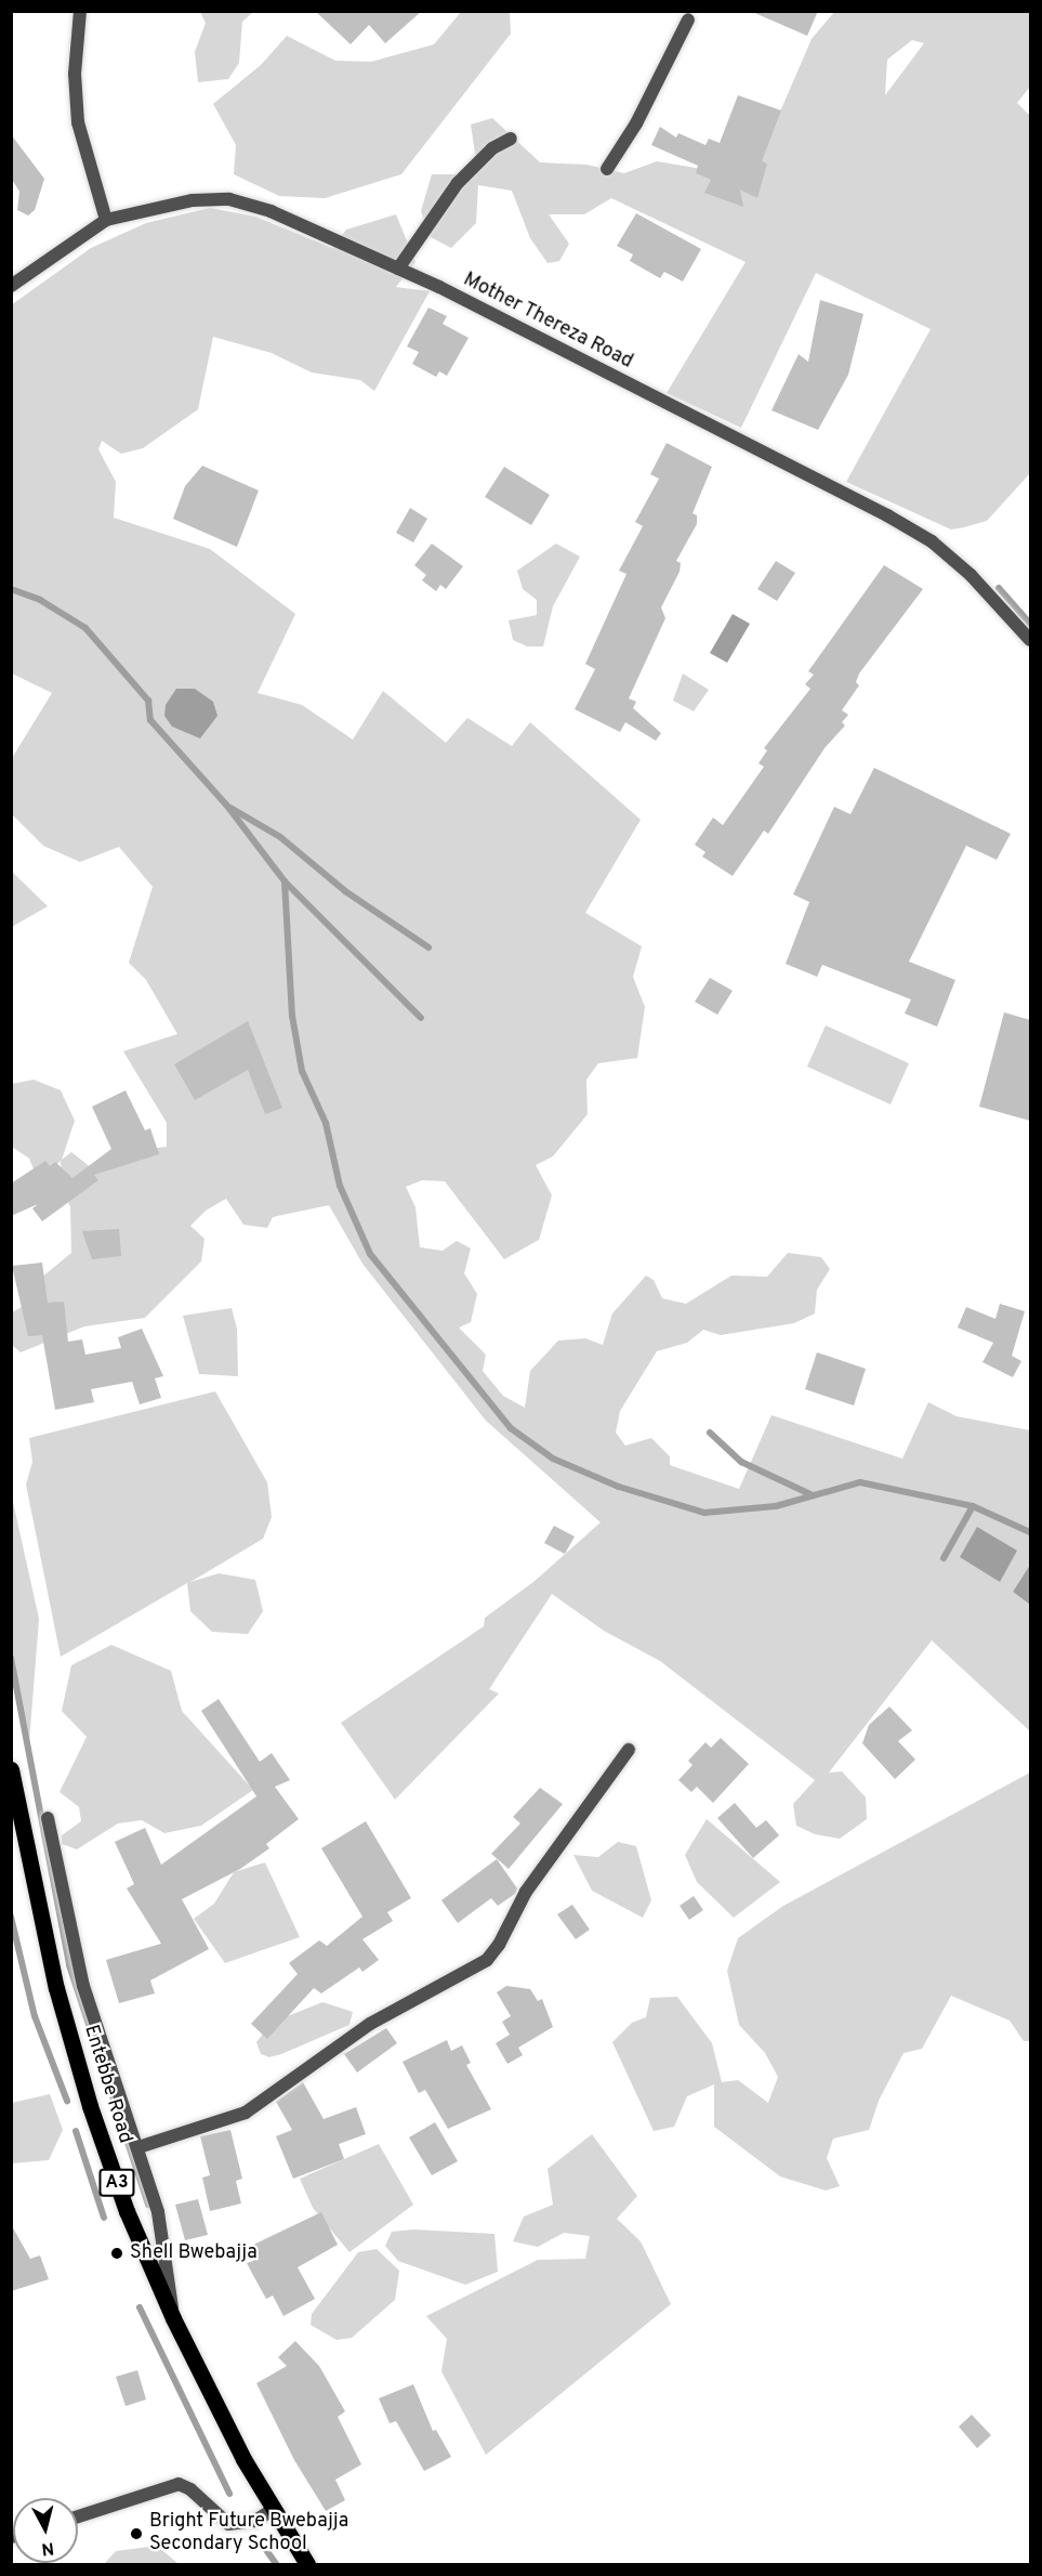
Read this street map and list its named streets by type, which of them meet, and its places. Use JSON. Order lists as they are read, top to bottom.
{
  "streets": {
    "main road": ["Entebbe Road", "A3"],
    "street": ["Mother Thereza Road"]
  },
  "places": ["Shell Bwebajja", "Bright Future Bwebajja Secondary School"],
  "north": "bottom"
}
